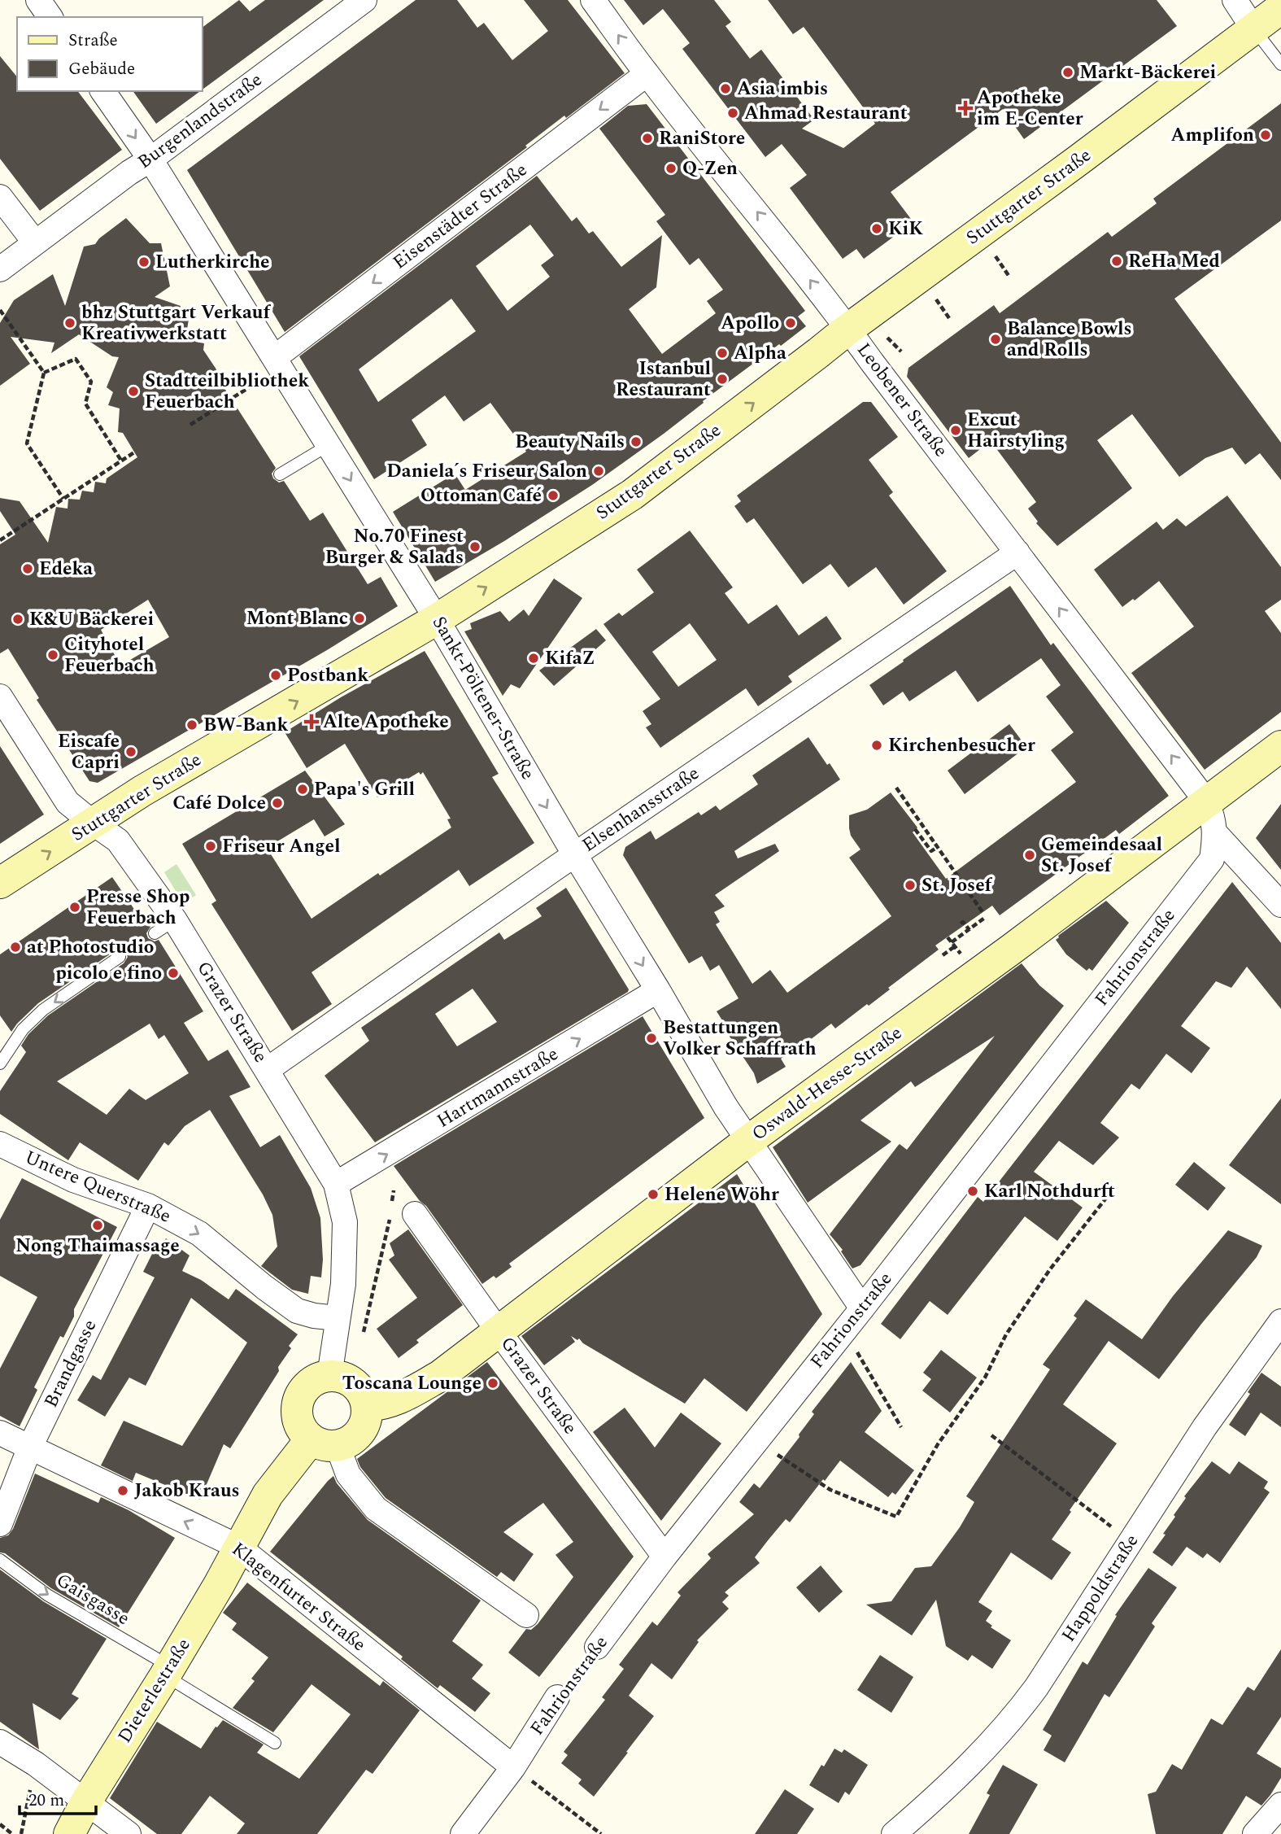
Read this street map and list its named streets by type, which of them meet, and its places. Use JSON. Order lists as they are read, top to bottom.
{
  "streets": {
    "street": [
      "Burgenlandstraße",
      "Stuttgarter Straße",
      "Eisenstädter Straße",
      "Leobener Straße",
      "Sankt-Pöltener-Straße",
      "Elsenhansstraße",
      "Fahrionstraße",
      "Grazer Straße",
      "Oswald-Hesse-Straße",
      "Hartmannstraße",
      "Untere Querstraße",
      "Brandgasse",
      "Happoldstraße",
      "Klagenfurter Straße",
      "Dieterlestraße"
    ],
    "lane": ["Gaisgasse"]
  },
  "crossings": [
    ["Burgenlandstraße", "Sankt-Pöltener-Straße"],
    ["Stuttgarter Straße", "Leobener Straße"],
    ["Stuttgarter Straße", "Sankt-Pöltener-Straße"],
    ["Stuttgarter Straße", "Grazer Straße"],
    ["Eisenstädter Straße", "Leobener Straße"],
    ["Eisenstädter Straße", "Sankt-Pöltener-Straße"],
    ["Leobener Straße", "Elsenhansstraße"],
    ["Leobener Straße", "Fahrionstraße"],
    ["Leobener Straße", "Oswald-Hesse-Straße"],
    ["Sankt-Pöltener-Straße", "Elsenhansstraße"],
    ["Sankt-Pöltener-Straße", "Fahrionstraße"],
    ["Sankt-Pöltener-Straße", "Oswald-Hesse-Straße"],
    ["Sankt-Pöltener-Straße", "Hartmannstraße"],
    ["Elsenhansstraße", "Grazer Straße"],
    ["Fahrionstraße", "Grazer Straße"],
    ["Fahrionstraße", "Oswald-Hesse-Straße"],
    ["Fahrionstraße", "Klagenfurter Straße"],
    ["Grazer Straße", "Oswald-Hesse-Straße"],
    ["Grazer Straße", "Hartmannstraße"],
    ["Grazer Straße", "Untere Querstraße"],
    ["Untere Querstraße", "Brandgasse"],
    ["Brandgasse", "Klagenfurter Straße"],
    ["Klagenfurter Straße", "Dieterlestraße"],
    ["Gaisgasse", "Dieterlestraße"]
  ],
  "one_way": [
    "Stuttgarter Straße",
    "Eisenstädter Straße",
    "Leobener Straße",
    "Sankt-Pöltener-Straße",
    "Hartmannstraße",
    "Untere Querstraße",
    "Klagenfurter Straße",
    "Gaisgasse"
  ],
  "places": {
    "other": [
      "Markt-Bäckerei",
      "Asia imbis",
      "Ahmad Restaurant",
      "Amplifon",
      "RaniStore",
      "Q-Zen",
      "KiK",
      "ReHa Med",
      "Lutherkirche",
      "bhz Stuttgart Verkauf Kreativwerkstatt",
      "Apollo",
      "Balance Bowls and Rolls",
      "Alpha",
      "Istanbul Restaurant",
      "Stadtteilbibliothek Feuerbach",
      "Excut Hairstyling",
      "Beauty Nails",
      "Daniela´s Friseur Salon",
      "Ottoman Café",
      "No.70 Finest Burger & Salads",
      "Edeka",
      "Mont Blanc",
      "K&U Bäckerei",
      "Cityhotel Feuerbach",
      "KifaZ",
      "Postbank",
      "BW-Bank",
      "Kirchenbesucher",
      "Eiscafe Capri",
      "Papa's Grill",
      "Café Dolce",
      "Friseur Angel",
      "Gemeindesaal St. Josef",
      "St. Josef",
      "Presse Shop Feuerbach",
      "at Photostudio",
      "picolo e fino",
      "Bestattungen Volker Schaffrath",
      "Karl Nothdurft",
      "Helene Wöhr",
      "Nong Thaimassage",
      "Toscana Lounge",
      "Jakob Kraus"
    ],
    "health": ["Apotheke im E-Center", "Alte Apotheke"]
  },
  "legend": ["Straße", "Gebäude"],
  "scale_bar": "20 m"
}
